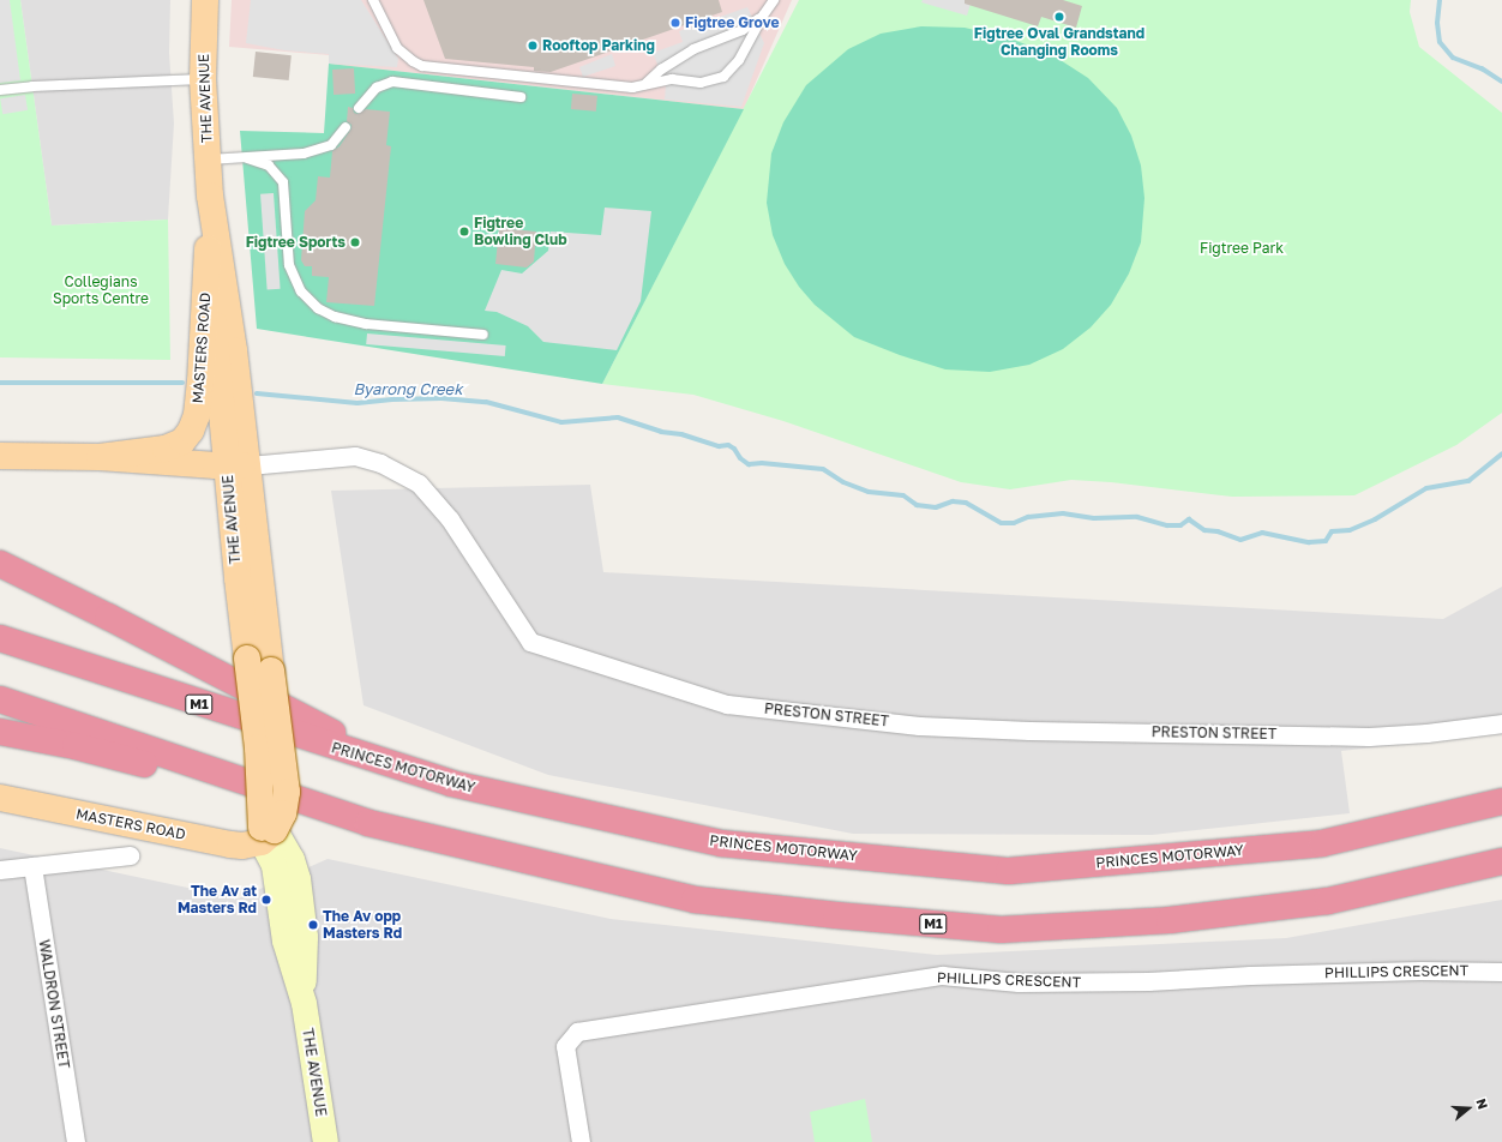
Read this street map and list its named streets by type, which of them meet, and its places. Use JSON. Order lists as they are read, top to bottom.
{
  "streets": {
    "highway": ["M1", "PRINCES MOTORWAY"],
    "main road": ["THE AVENUE", "MASTERS ROAD"],
    "street": ["PRESTON STREET", "PHILLIPS CRESCENT", "WALDRON STREET"]
  },
  "crossings": [
    ["THE AVENUE", "MASTERS ROAD"],
    ["THE AVENUE", "PRESTON STREET"],
    ["MASTERS ROAD", "PRESTON STREET"]
  ],
  "water": ["Byarong Creek"],
  "parks": ["Figtree Park", "Collegians Sports Centre"],
  "places": [
    "Figtree Oval Grandstand Changing Rooms",
    "Figtree Grove",
    "Rooftop Parking",
    "Figtree Bowling Club",
    "Figtree Sports",
    "The Av at Masters Rd",
    "The Av opp Masters Rd"
  ],
  "north": "right"
}
